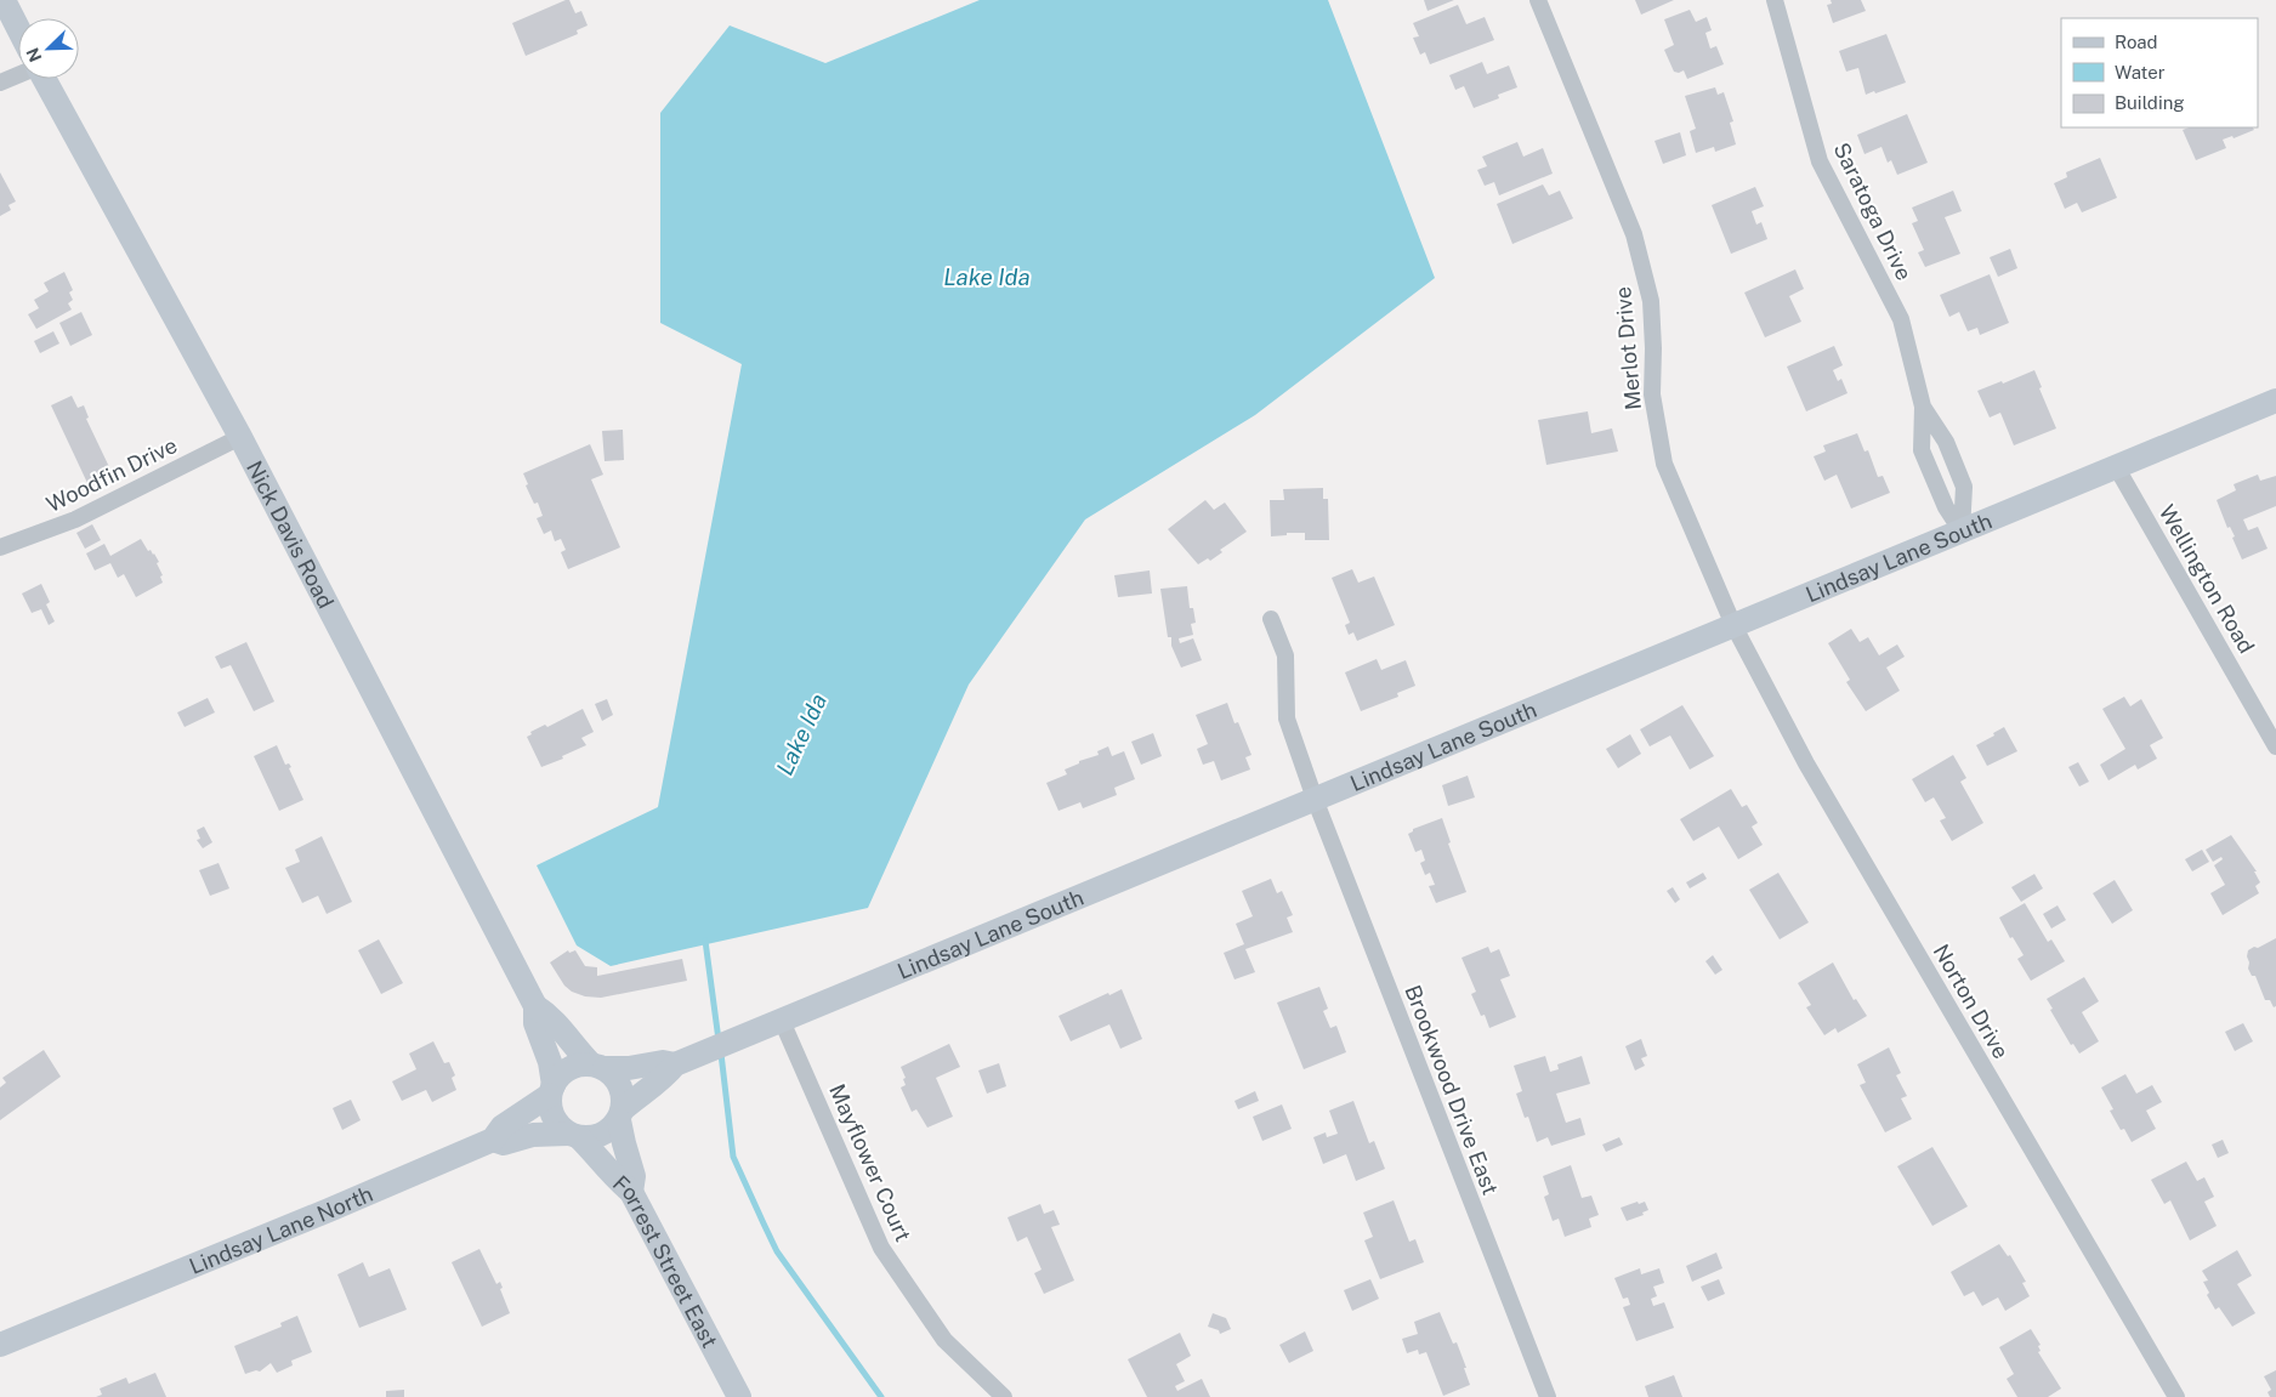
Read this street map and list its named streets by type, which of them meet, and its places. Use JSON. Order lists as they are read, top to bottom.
{
  "streets": {
    "street": [
      "Saratoga Drive",
      "Merlot Drive",
      "Woodfin Drive",
      "Nick Davis Road",
      "Lindsay Lane South",
      "Wellington Road",
      "Norton Drive",
      "Brookwood Drive East",
      "Mayflower Court",
      "Lindsay Lane North",
      "Forrest Street East"
    ]
  },
  "crossings": [
    ["Saratoga Drive", "Lindsay Lane South"],
    ["Merlot Drive", "Lindsay Lane South"],
    ["Merlot Drive", "Norton Drive"],
    ["Woodfin Drive", "Nick Davis Road"],
    ["Nick Davis Road", "Lindsay Lane South"],
    ["Nick Davis Road", "Lindsay Lane North"],
    ["Nick Davis Road", "Forrest Street East"],
    ["Lindsay Lane South", "Wellington Road"],
    ["Lindsay Lane South", "Norton Drive"],
    ["Lindsay Lane South", "Brookwood Drive East"],
    ["Lindsay Lane South", "Mayflower Court"],
    ["Lindsay Lane South", "Lindsay Lane North"],
    ["Lindsay Lane South", "Forrest Street East"],
    ["Lindsay Lane North", "Forrest Street East"]
  ],
  "water": ["Lake Ida"],
  "legend": ["Road", "Water", "Building"],
  "north": "bottom left"
}
